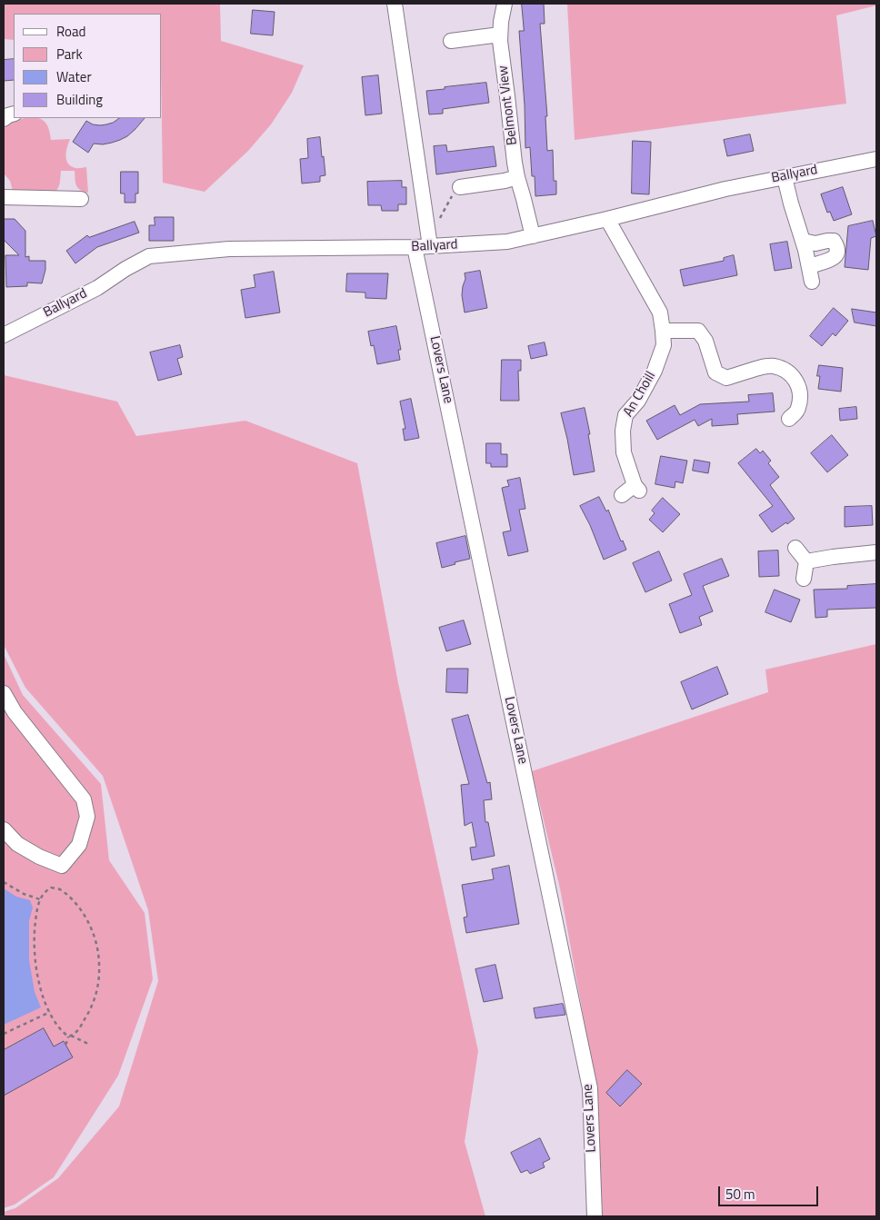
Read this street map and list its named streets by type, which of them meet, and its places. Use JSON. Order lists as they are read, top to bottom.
{
  "streets": {
    "street": [
      "Belmont View",
      "Ballyard",
      "Lovers Lane",
      "An Choill"
    ]
  },
  "crossings": [
    ["Belmont View", "Ballyard"],
    ["Ballyard", "Lovers Lane"],
    ["Ballyard", "An Choill"]
  ],
  "legend": [
    "Road",
    "Park",
    "Water",
    "Building"
  ],
  "scale_bar": "50 m"
}
